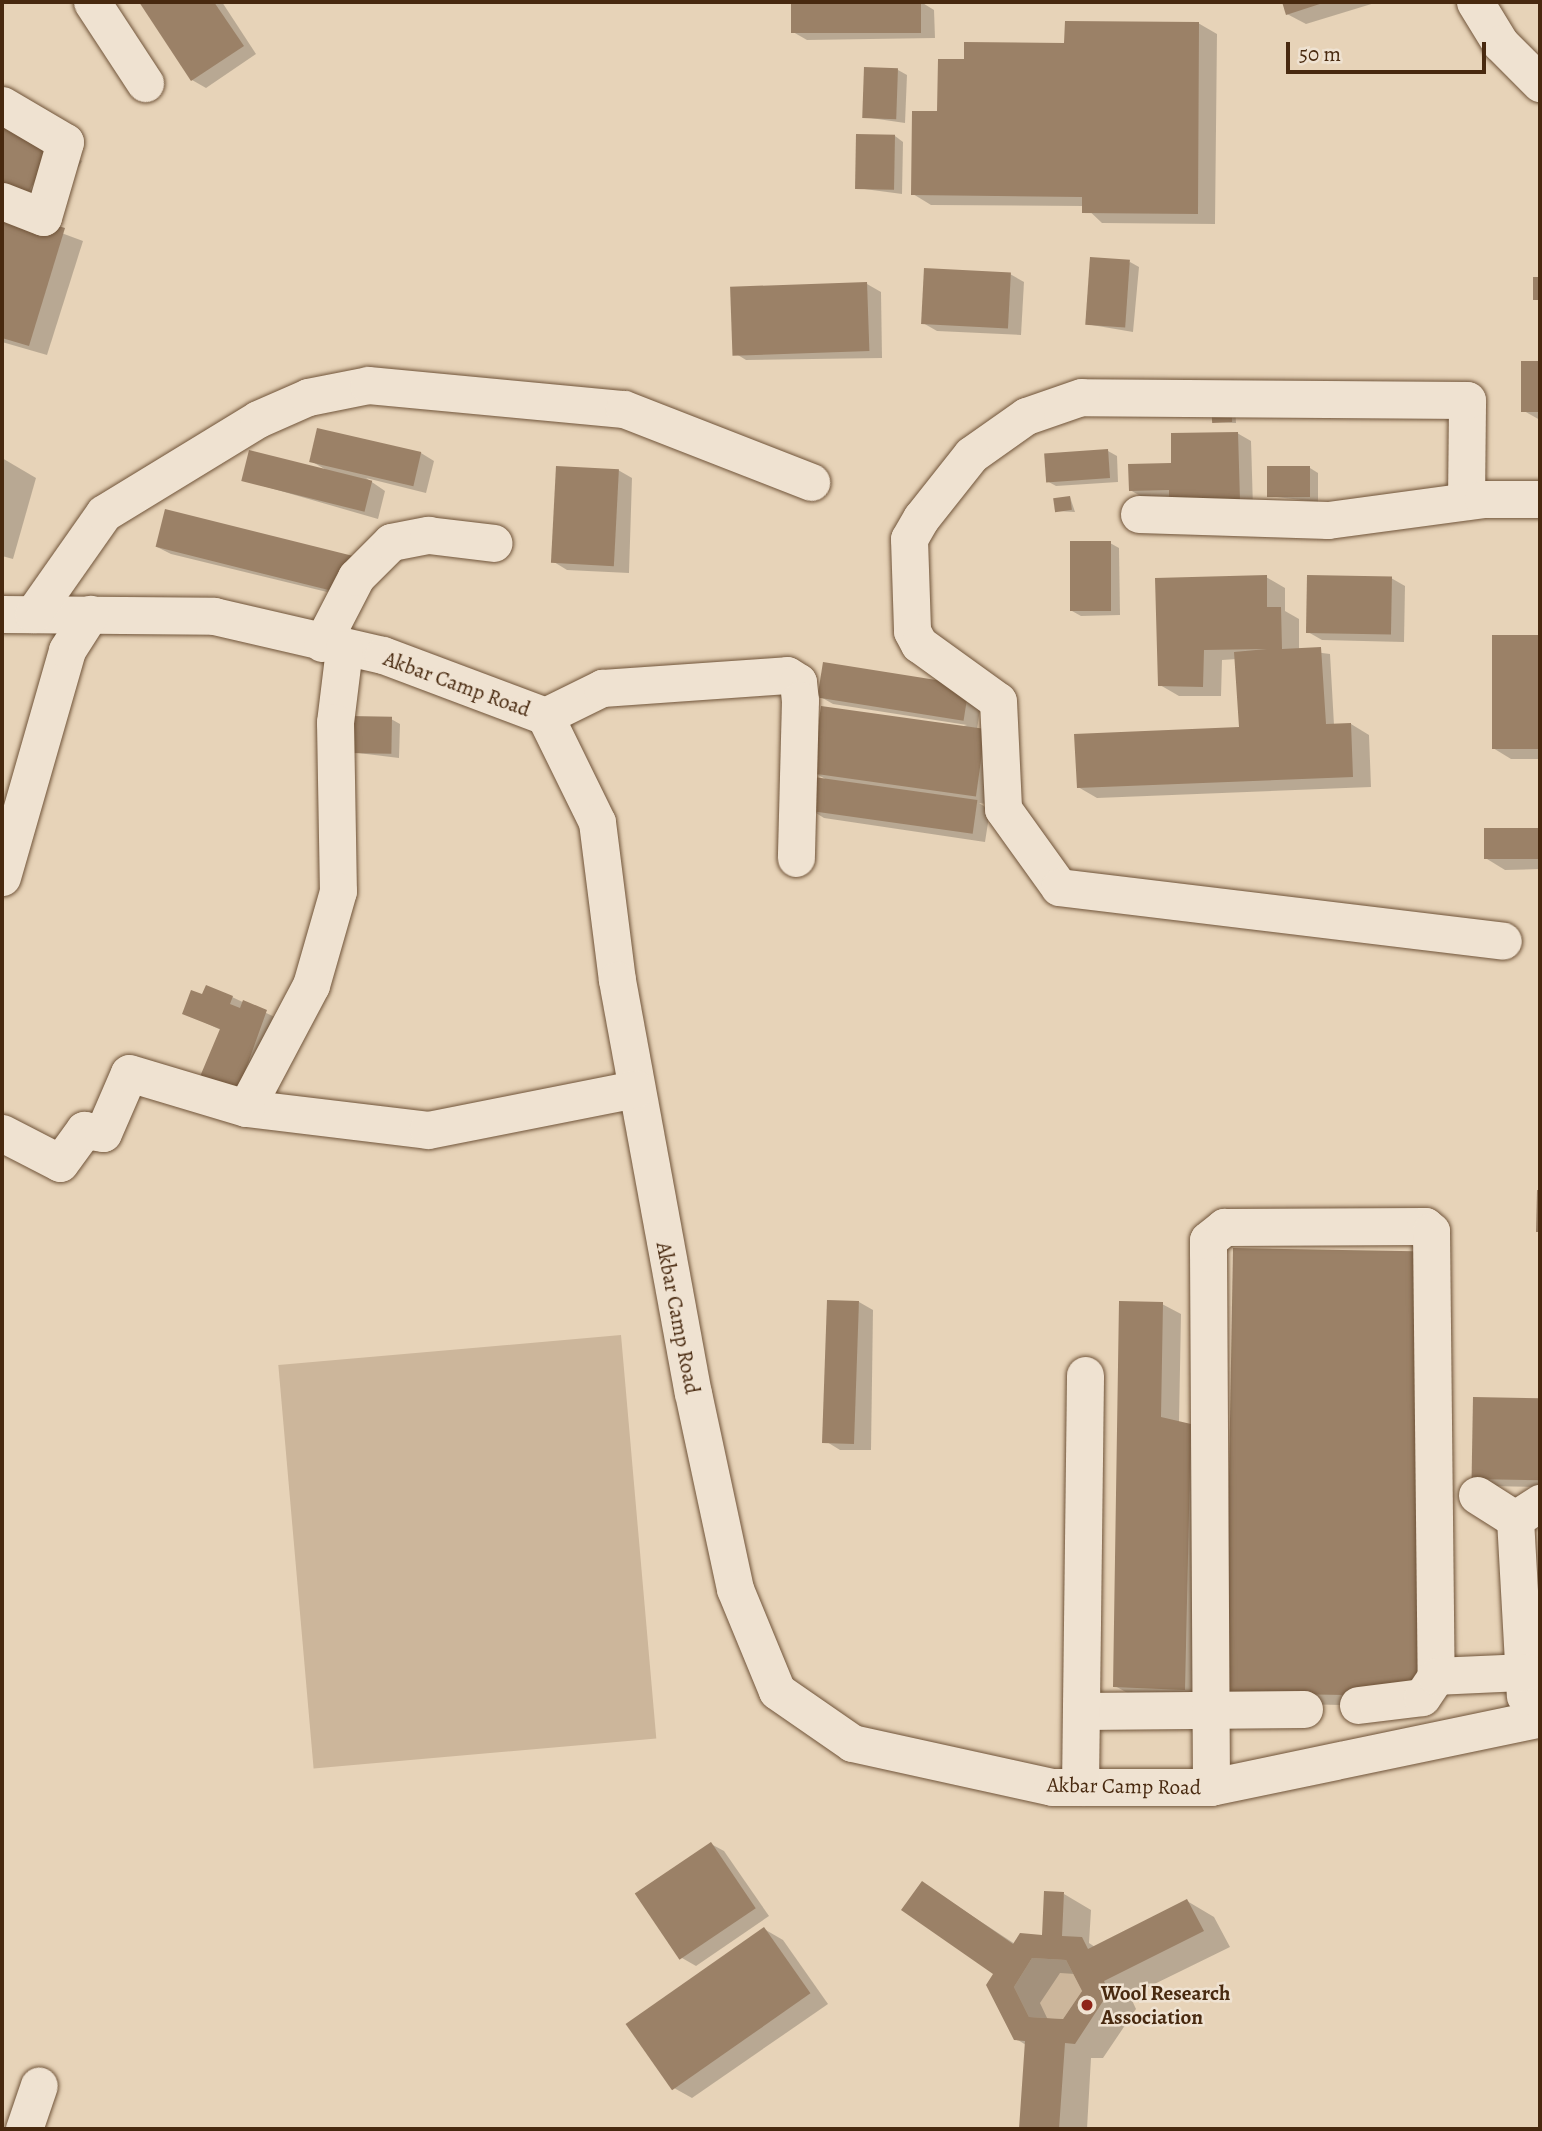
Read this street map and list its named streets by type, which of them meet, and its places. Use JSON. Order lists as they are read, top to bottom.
{
  "streets": {
    "street": ["Akbar Camp Road"]
  },
  "places": ["Wool Research Association"],
  "scale_bar": "50 m"
}
